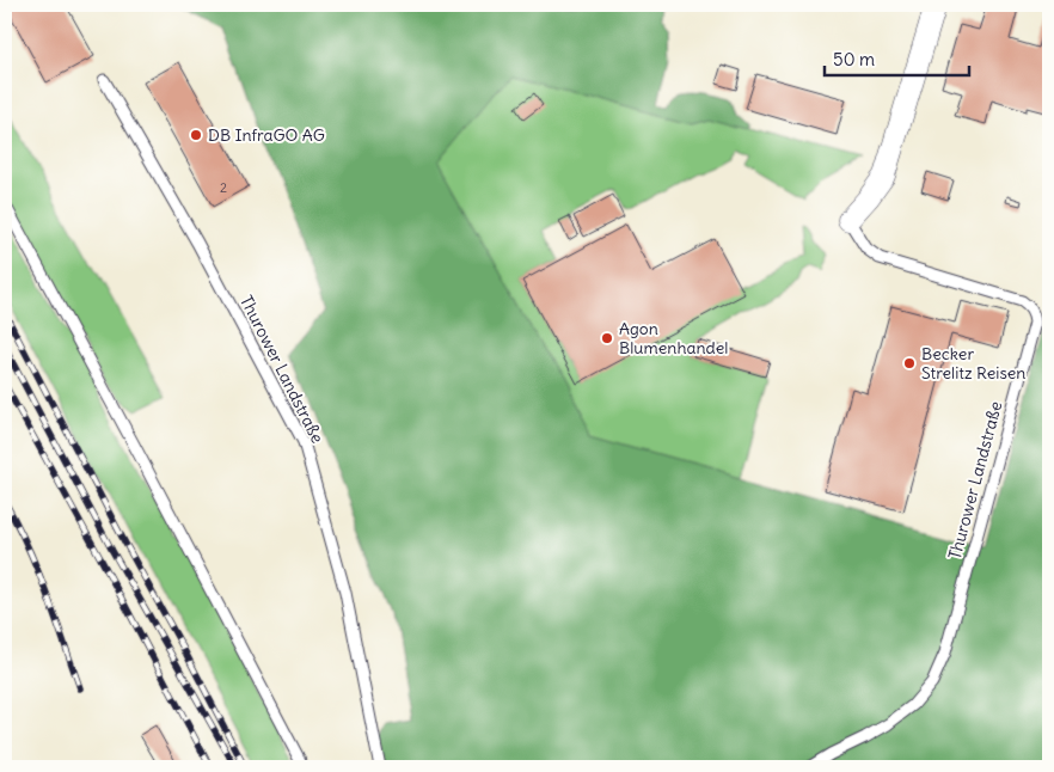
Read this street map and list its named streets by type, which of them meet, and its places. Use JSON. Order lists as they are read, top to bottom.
{
  "streets": {
    "lane": ["Thurower Landstraße"]
  },
  "places": ["DB InfraGO AG", "Agon Blumenhandel", "Becker Strelitz Reisen"],
  "house_numbers": ["2"],
  "scale_bar": "50 m"
}
